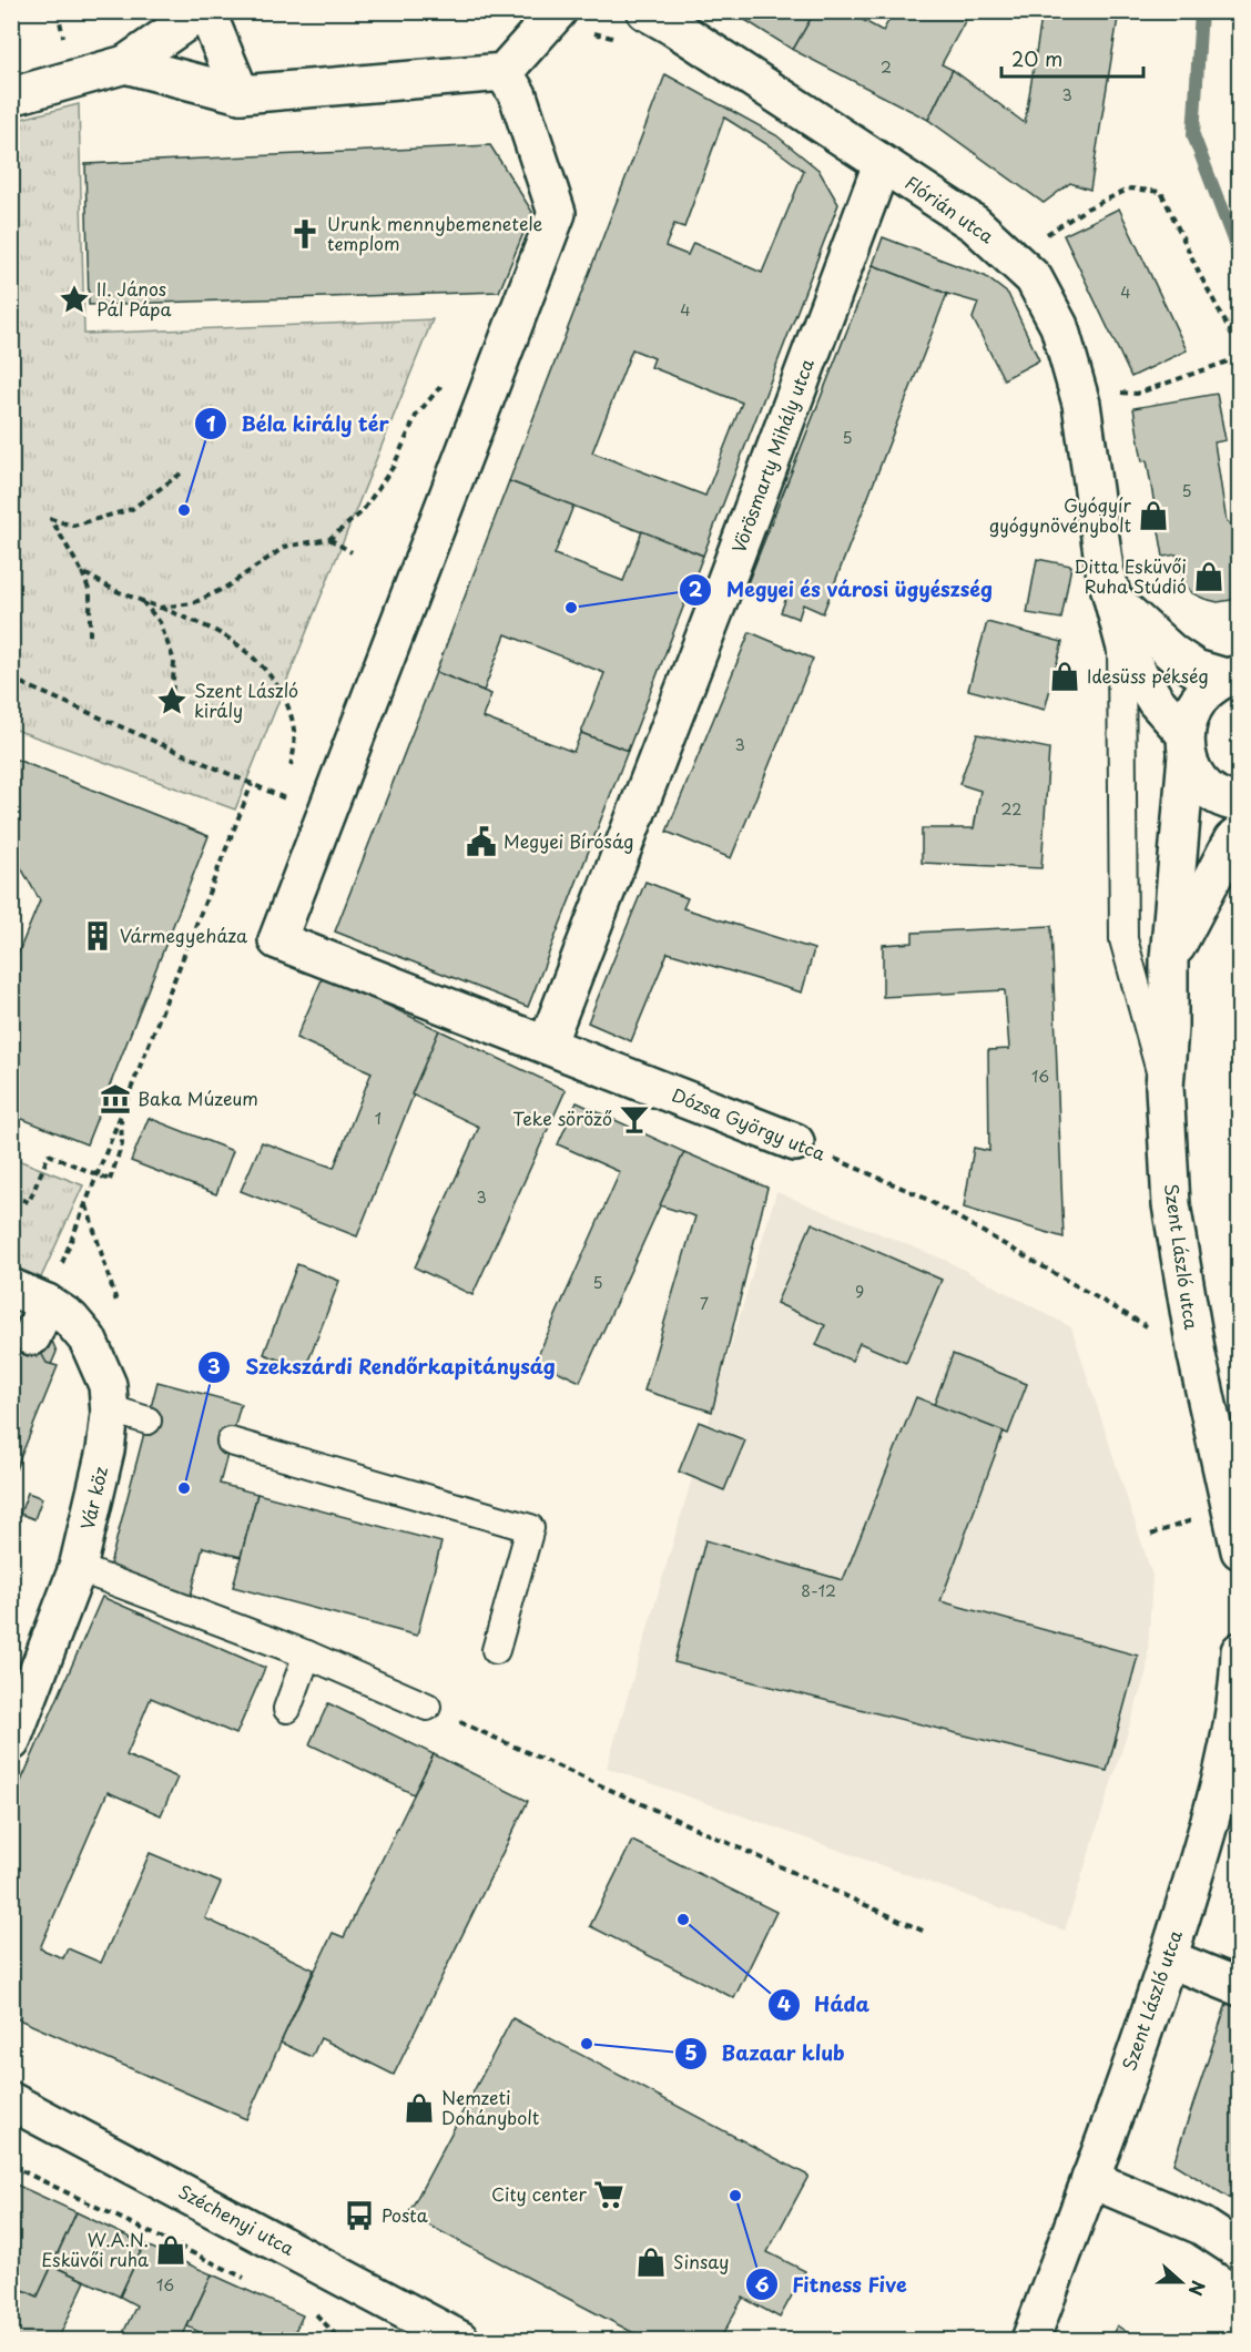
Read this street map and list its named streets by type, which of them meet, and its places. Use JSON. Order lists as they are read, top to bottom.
{
  "streets": {
    "street": [
      "Flórián utca",
      "Vörösmarty Mihály utca",
      "Dózsa György utca",
      "Szent László utca",
      "Vár köz",
      "Széchenyi utca"
    ]
  },
  "crossings": [
    ["Flórián utca", "Vörösmarty Mihály utca"],
    ["Flórián utca", "Szent László utca"],
    ["Vörösmarty Mihály utca", "Dózsa György utca"],
    ["Dózsa György utca", "Szent László utca"]
  ],
  "places": {
    "church": ["Urunk mennybemenetele templom"],
    "place": ["II. János Pál Pápa", "Szent László király"],
    "other": [
      "Béla király tér",
      "Megyei és városi ügyészség",
      "Szekszárdi Rendőrkapitányság",
      "Háda",
      "Bazaar klub",
      "Fitness Five"
    ],
    "shop": [
      "Gyógyír gyógynövénybolt",
      "Ditta Esküvői Ruha Stúdió",
      "Idesüss pékség",
      "Nemzeti Dohánybolt",
      "W.A.N. Esküvői ruha",
      "Sinsay"
    ],
    "public building": ["Megyei Bíróság"],
    "building": ["Vármegyeháza"],
    "museum": ["Baka Múzeum"],
    "bar": ["Teke söröző"],
    "supermarket": ["City center"],
    "bus stop": ["Posta"]
  },
  "house_numbers": [
    "2",
    "3",
    "4",
    "4",
    "5",
    "5",
    "3",
    "22",
    "16",
    "1",
    "3",
    "5",
    "9",
    "7",
    "8-12",
    "16"
  ],
  "scale_bar": "20 m",
  "north": "right"
}
